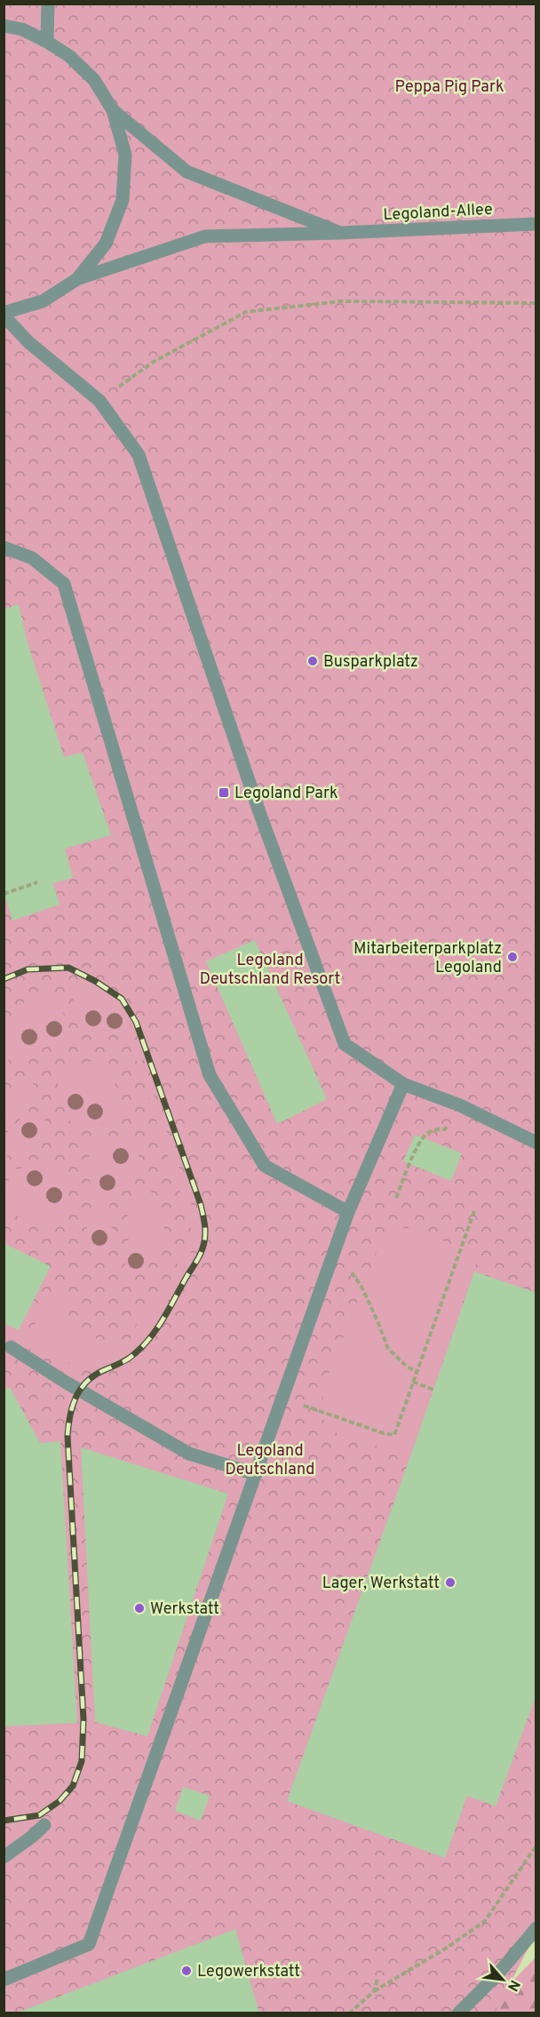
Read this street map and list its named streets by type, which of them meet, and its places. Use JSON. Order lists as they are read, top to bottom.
{
  "streets": {
    "street": ["Legoland-Allee"]
  },
  "parks": ["Peppa Pig Park", "Legoland Deutschland Resort", "Legoland Deutschland"],
  "places": {
    "other": [
      "Busparkplatz",
      "Mitarbeiterparkplatz Legoland",
      "Lager, Werkstatt",
      "Werkstatt",
      "Legowerkstatt"
    ],
    "transit": ["Legoland Park"]
  },
  "north": "bottom right"
}
